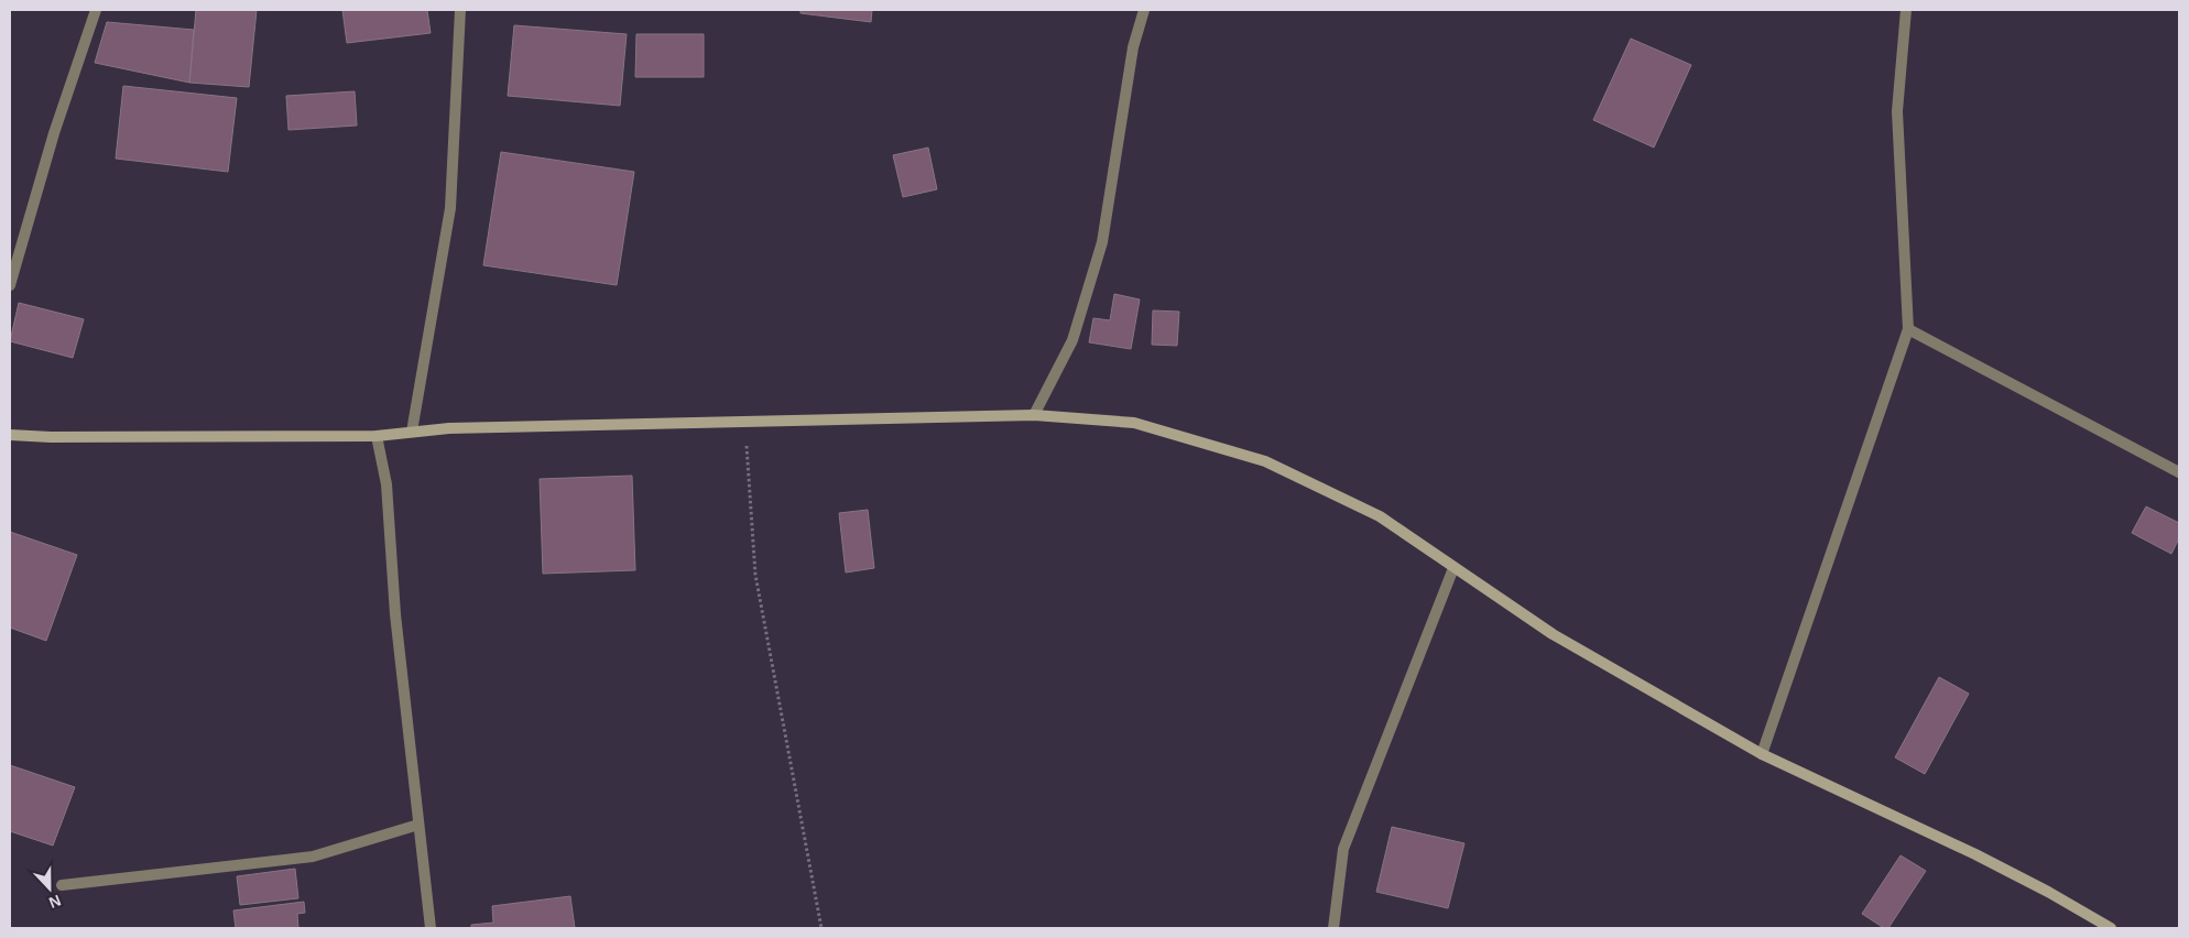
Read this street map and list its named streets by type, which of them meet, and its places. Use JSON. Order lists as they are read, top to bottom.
{
  "north": "bottom"
}
